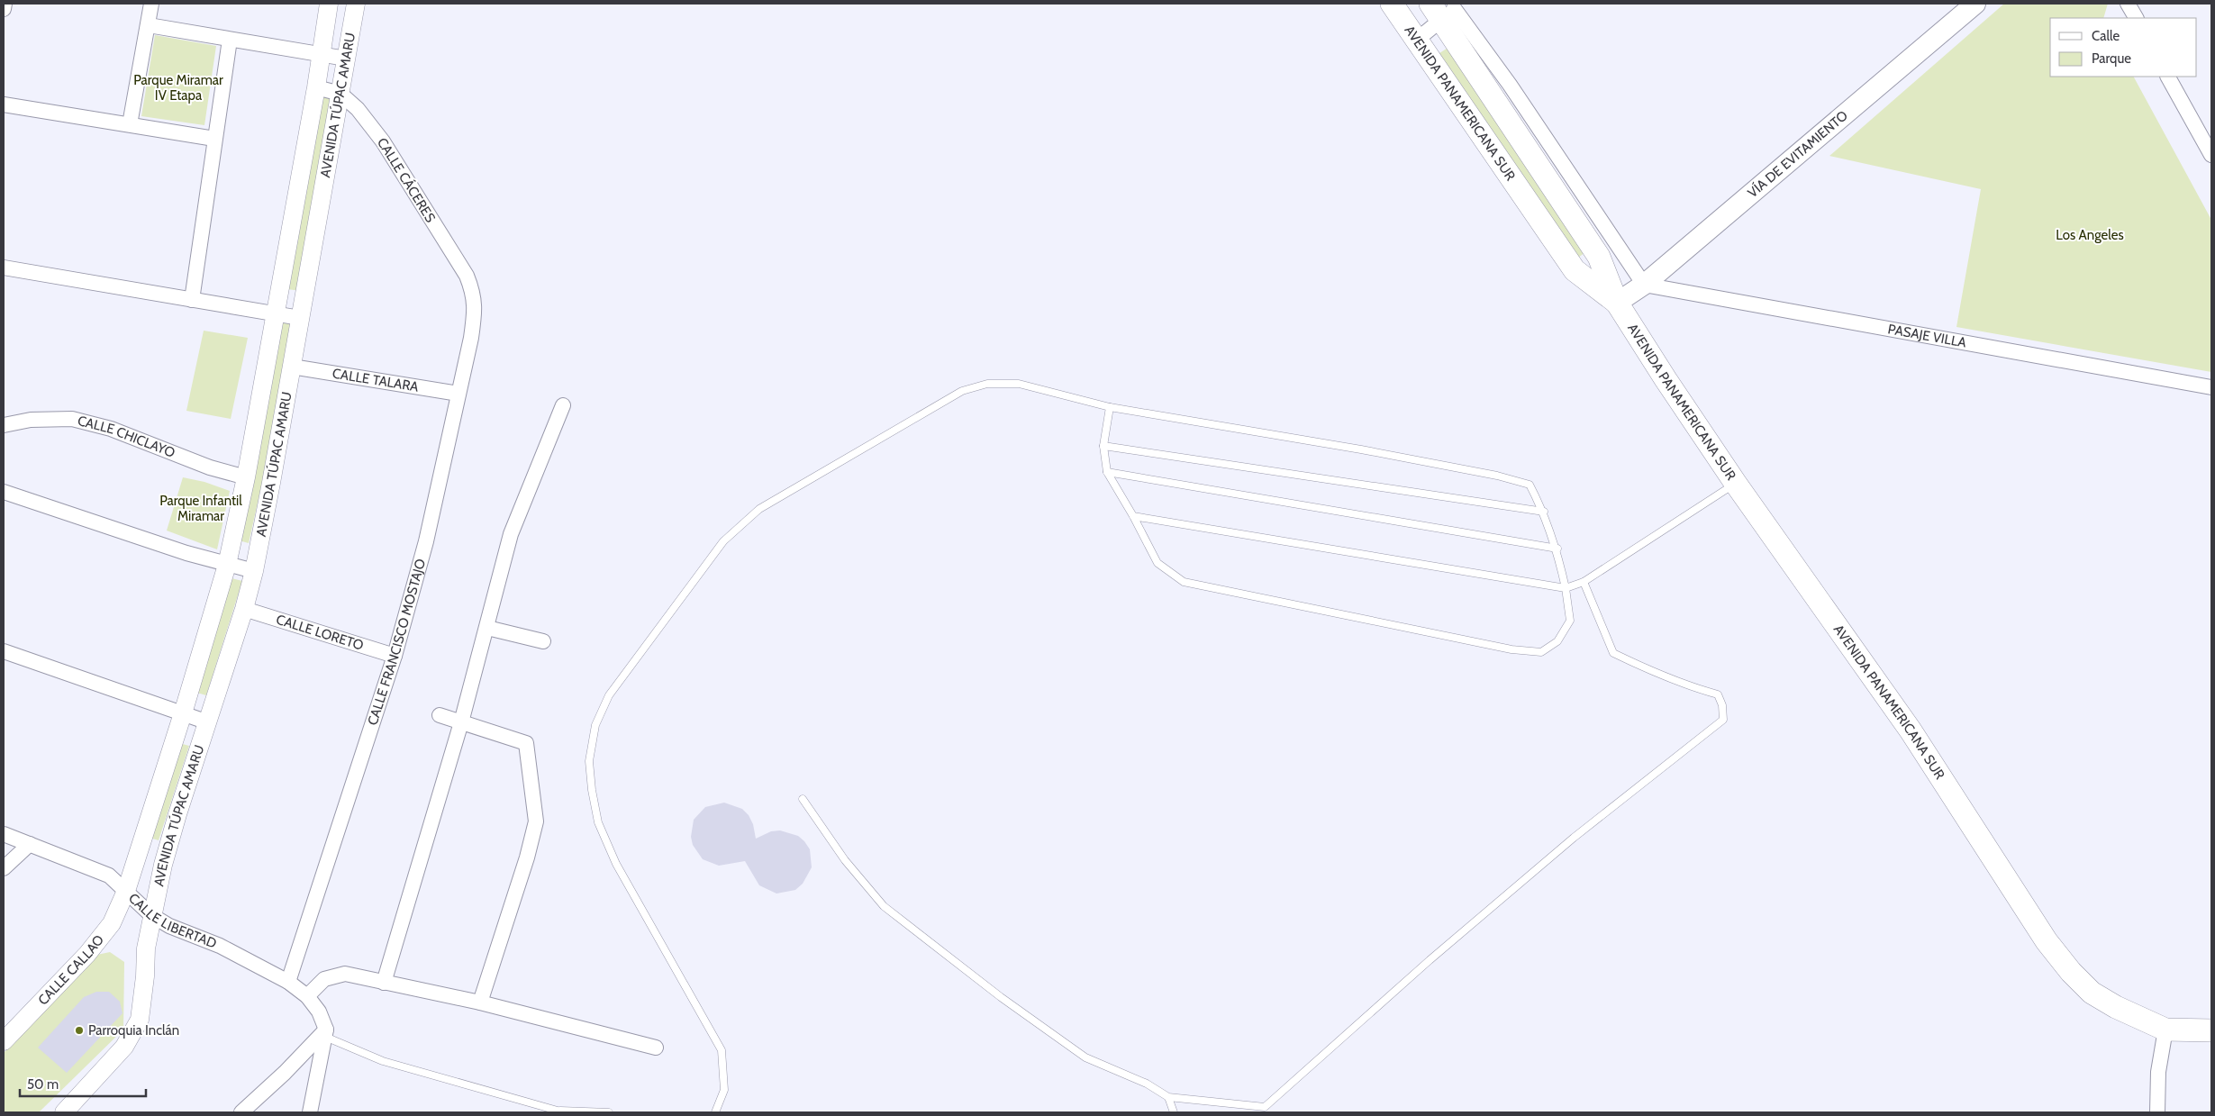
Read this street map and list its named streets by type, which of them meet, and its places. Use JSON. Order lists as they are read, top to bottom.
{
  "streets": {
    "main road": ["AVENIDA PANAMERICANA SUR", "VÍA DE EVITAMIENTO"],
    "street": [
      "AVENIDA TÚPAC AMARU",
      "CALLE CÁCERES",
      "PASAJE VILLA",
      "CALLE TALARA",
      "CALLE CHICLAYO",
      "CALLE LORETO",
      "CALLE FRANCISCO MOSTAJO",
      "CALLE LIBERTAD",
      "CALLE CALLAO"
    ]
  },
  "crossings": [
    ["AVENIDA PANAMERICANA SUR", "VÍA DE EVITAMIENTO"],
    ["AVENIDA TÚPAC AMARU", "CALLE CÁCERES"],
    ["AVENIDA TÚPAC AMARU", "CALLE TALARA"],
    ["AVENIDA TÚPAC AMARU", "CALLE CHICLAYO"],
    ["AVENIDA TÚPAC AMARU", "CALLE LORETO"],
    ["AVENIDA TÚPAC AMARU", "CALLE LIBERTAD"],
    ["AVENIDA TÚPAC AMARU", "CALLE CALLAO"],
    ["VÍA DE EVITAMIENTO", "PASAJE VILLA"],
    ["CALLE CÁCERES", "CALLE FRANCISCO MOSTAJO"],
    ["CALLE TALARA", "CALLE FRANCISCO MOSTAJO"],
    ["CALLE LORETO", "CALLE FRANCISCO MOSTAJO"],
    ["CALLE FRANCISCO MOSTAJO", "CALLE LIBERTAD"],
    ["CALLE LIBERTAD", "CALLE CALLAO"]
  ],
  "parks": ["Parque Miramar IV Etapa", "Los Angeles", "Parque Infantil Miramar"],
  "places": ["Parroquia Inclán"],
  "legend": ["Calle", "Parque"],
  "scale_bar": "50 m"
}
